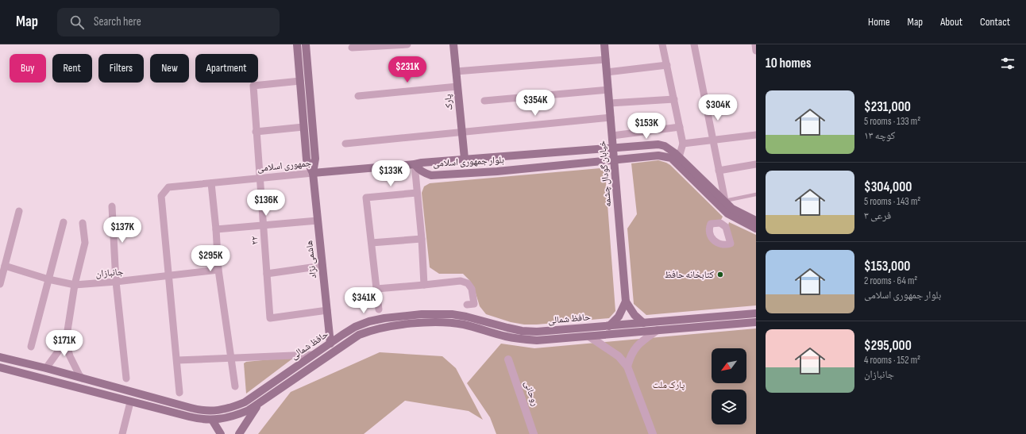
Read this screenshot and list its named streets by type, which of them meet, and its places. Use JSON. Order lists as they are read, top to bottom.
{
  "streets": {
    "main road": [
      "پارک",
      "بلوار جمهوری اسلامی",
      "جمهوری اسلامی",
      "خیابان گودال چشمه",
      "هاشمی نژاد",
      "حافظ شمالی"
    ],
    "street": ["۲۲", "جانبازان", "روحانی"]
  },
  "crossings": [
    ["پارک", "بلوار جمهوری اسلامی"],
    ["بلوار جمهوری اسلامی", "جمهوری اسلامی"],
    ["بلوار جمهوری اسلامی", "خیابان گودال چشمه"],
    ["جمهوری اسلامی", "۲۲"],
    ["جمهوری اسلامی", "هاشمی نژاد"],
    ["جمهوری اسلامی", "جانبازان"],
    ["۲۲", "هاشمی نژاد"],
    ["هاشمی نژاد", "حافظ شمالی"]
  ],
  "parks": ["پارک ملت"],
  "places": ["کتابخانه حافظ"],
  "north": "bottom left",
  "page": {
    "header": "Map",
    "search": "Search here",
    "nav": [
      "Home",
      "Map",
      "About",
      "Contact"
    ],
    "heading": "10 homes",
    "chip": [
      "Buy",
      "Rent",
      "Filters",
      "New",
      "Apartment"
    ],
    "price": [
      "$231K",
      "$354K",
      "$304K",
      "$153K",
      "$133K",
      "$136K",
      "$137K",
      "$295K",
      "$341K",
      "$171K"
    ],
    "list": [
      {
        "name": "$231,000",
        "note": "5 rooms · 133 m² · کوچه ۱۳"
      },
      {
        "name": "$304,000",
        "note": "5 rooms · 143 m² · فرعی ۳"
      },
      {
        "name": "$153,000",
        "note": "2 rooms · 64 m² · بلوار جمهوری اسلامی"
      },
      {
        "name": "$295,000",
        "note": "4 rooms · 152 m² · جانبازان"
      }
    ]
  }
}
